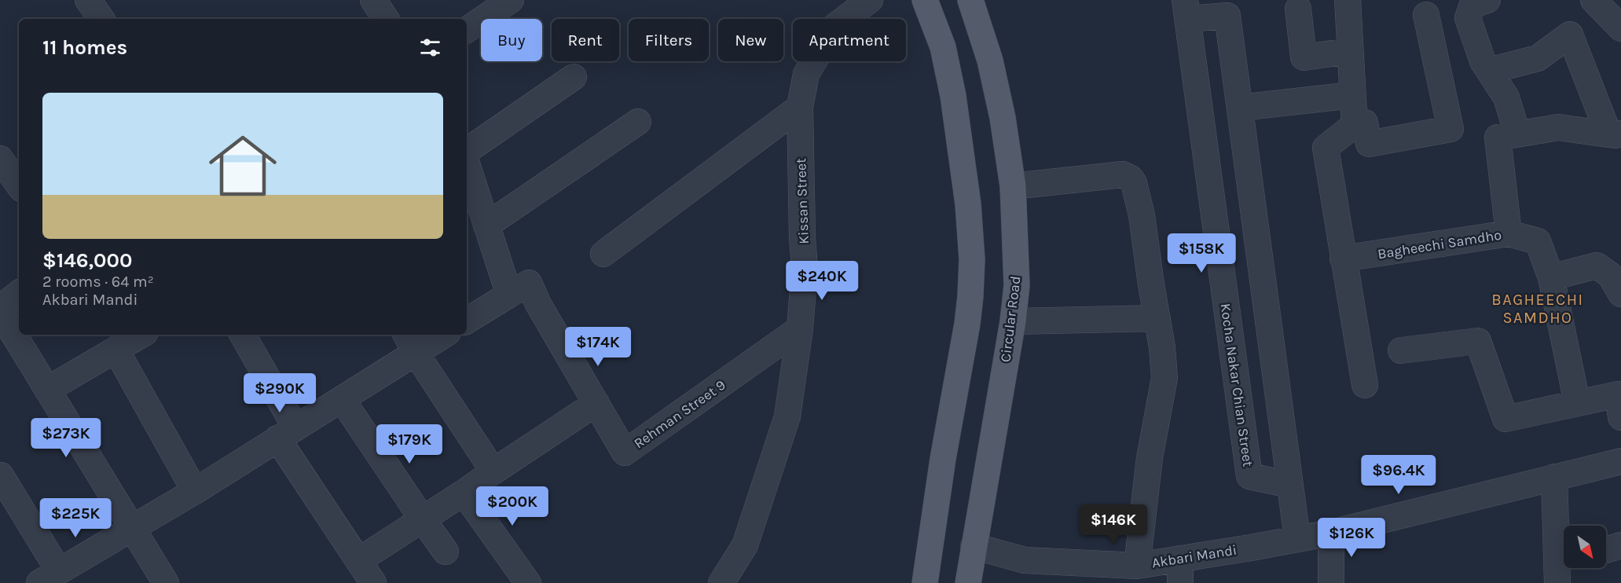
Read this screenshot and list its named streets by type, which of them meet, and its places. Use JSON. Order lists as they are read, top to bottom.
{
  "streets": {
    "main road": ["Circular Road"],
    "street": [
      "Kissan Street",
      "Bagheechi Samdho",
      "Kocha Nakar Chian Street",
      "Rehman Street 9",
      "Akbari Mandi"
    ]
  },
  "crossings": [
    ["Kissan Street", "Rehman Street 9"],
    ["Circular Road", "Akbari Mandi"]
  ],
  "districts": ["BAGHEECHI SAMDHO"],
  "north": "bottom right",
  "page": {
    "chip": [
      "Buy",
      "Rent",
      "Filters",
      "New",
      "Apartment"
    ],
    "heading": "11 homes",
    "list": [
      {
        "name": "$146,000",
        "note": "2 rooms · 64 m² · Akbari Mandi"
      }
    ],
    "price": [
      "$158K",
      "$240K",
      "$174K",
      "$290K",
      "$273K",
      "$179K",
      "$96.4K",
      "$200K",
      "$225K",
      "$146K",
      "$126K"
    ]
  }
}
